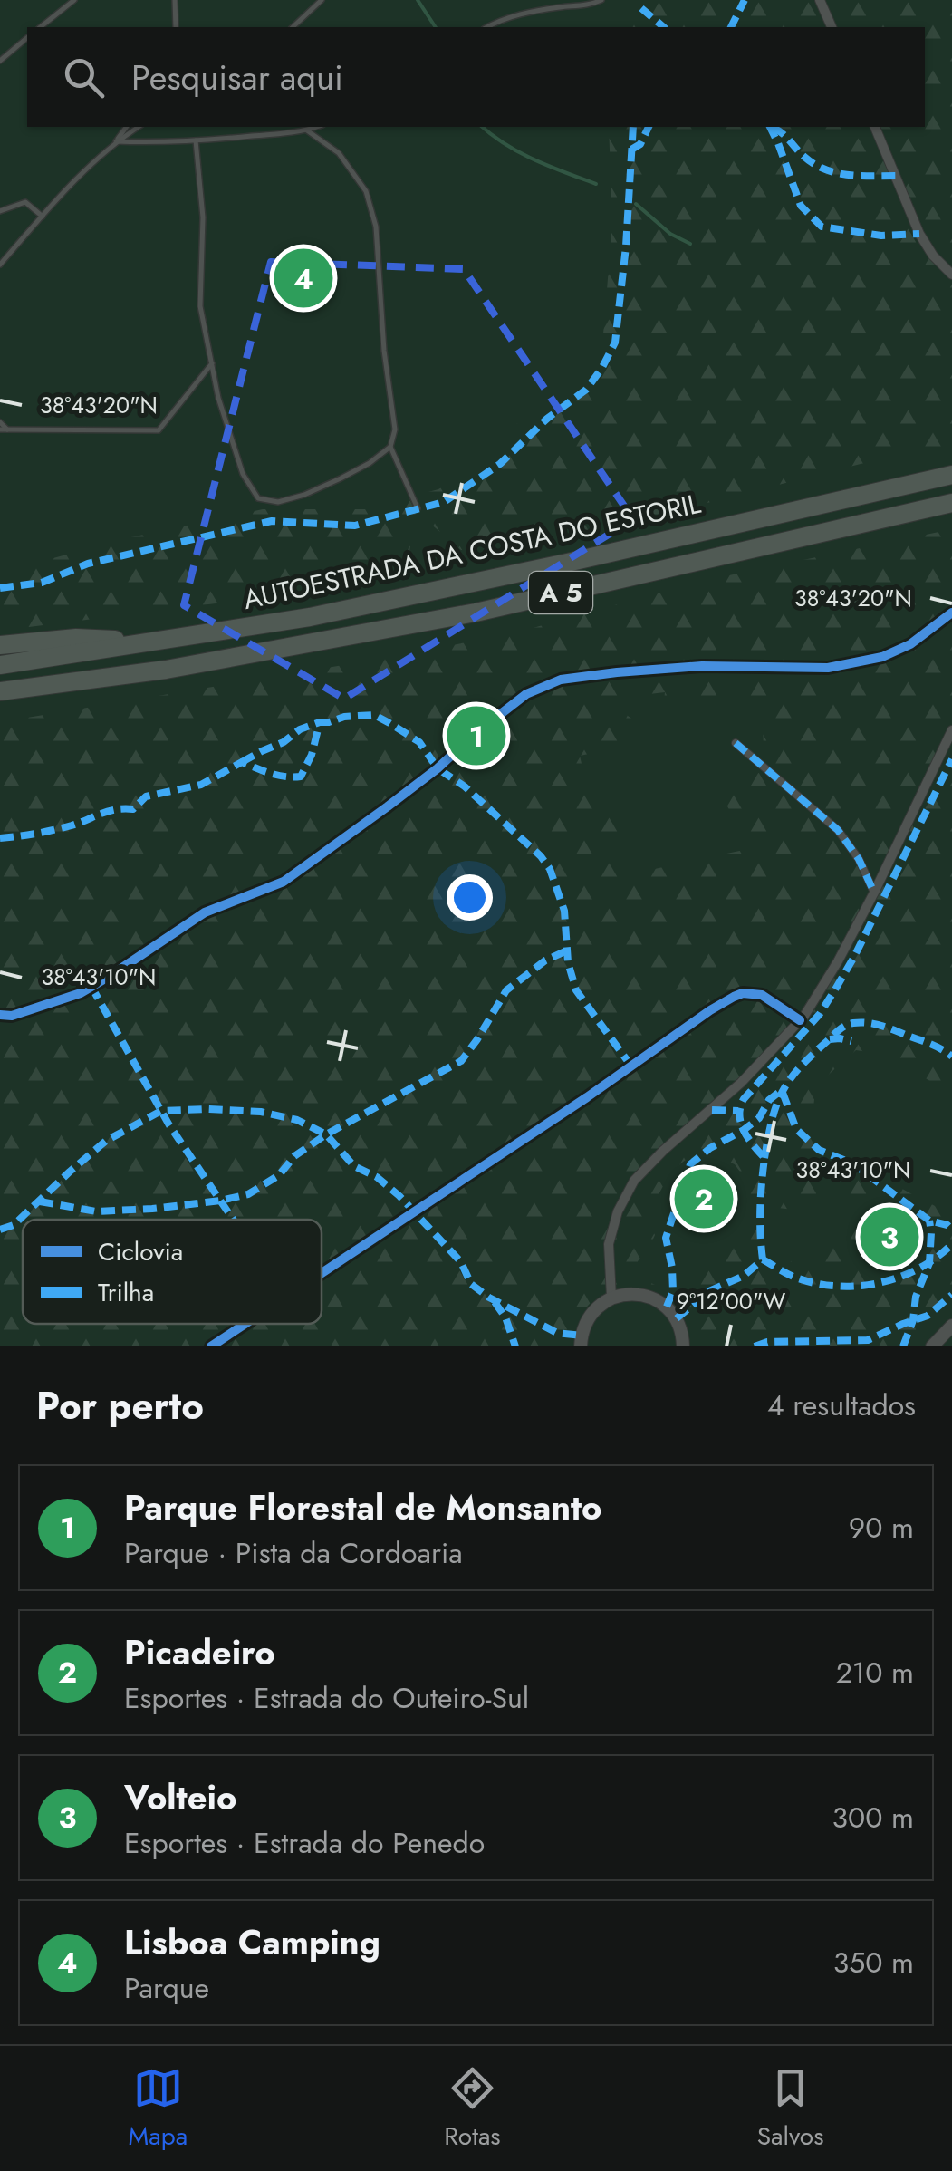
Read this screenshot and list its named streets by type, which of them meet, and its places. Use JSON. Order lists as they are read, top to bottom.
{
  "streets": {
    "highway": ["AUTOESTRADA DA COSTA DO ESTORIL", "A 5"]
  },
  "legend": ["Ciclovia", "Trilha"],
  "page": {
    "search": "Pesquisar aqui",
    "pins": [
      "4",
      "1",
      "2",
      "3"
    ],
    "heading": ["Por perto", "4 resultados"],
    "list": [
      {
        "mark": "1",
        "name": "Parque Florestal de Monsanto",
        "note": "Parque · Pista da Cordoaria",
        "value": "90 m"
      },
      {
        "mark": "2",
        "name": "Picadeiro",
        "note": "Esportes · Estrada do Outeiro-Sul",
        "value": "210 m"
      },
      {
        "mark": "3",
        "name": "Volteio",
        "note": "Esportes · Estrada do Penedo",
        "value": "300 m"
      },
      {
        "mark": "4",
        "name": "Lisboa Camping",
        "note": "Parque",
        "value": "350 m"
      }
    ],
    "nav": ["Mapa", "Rotas", "Salvos"]
  },
  "coordinates": ["38°43'20\"N", "38°43'10\"N", "9°12'00\"W"]
}
